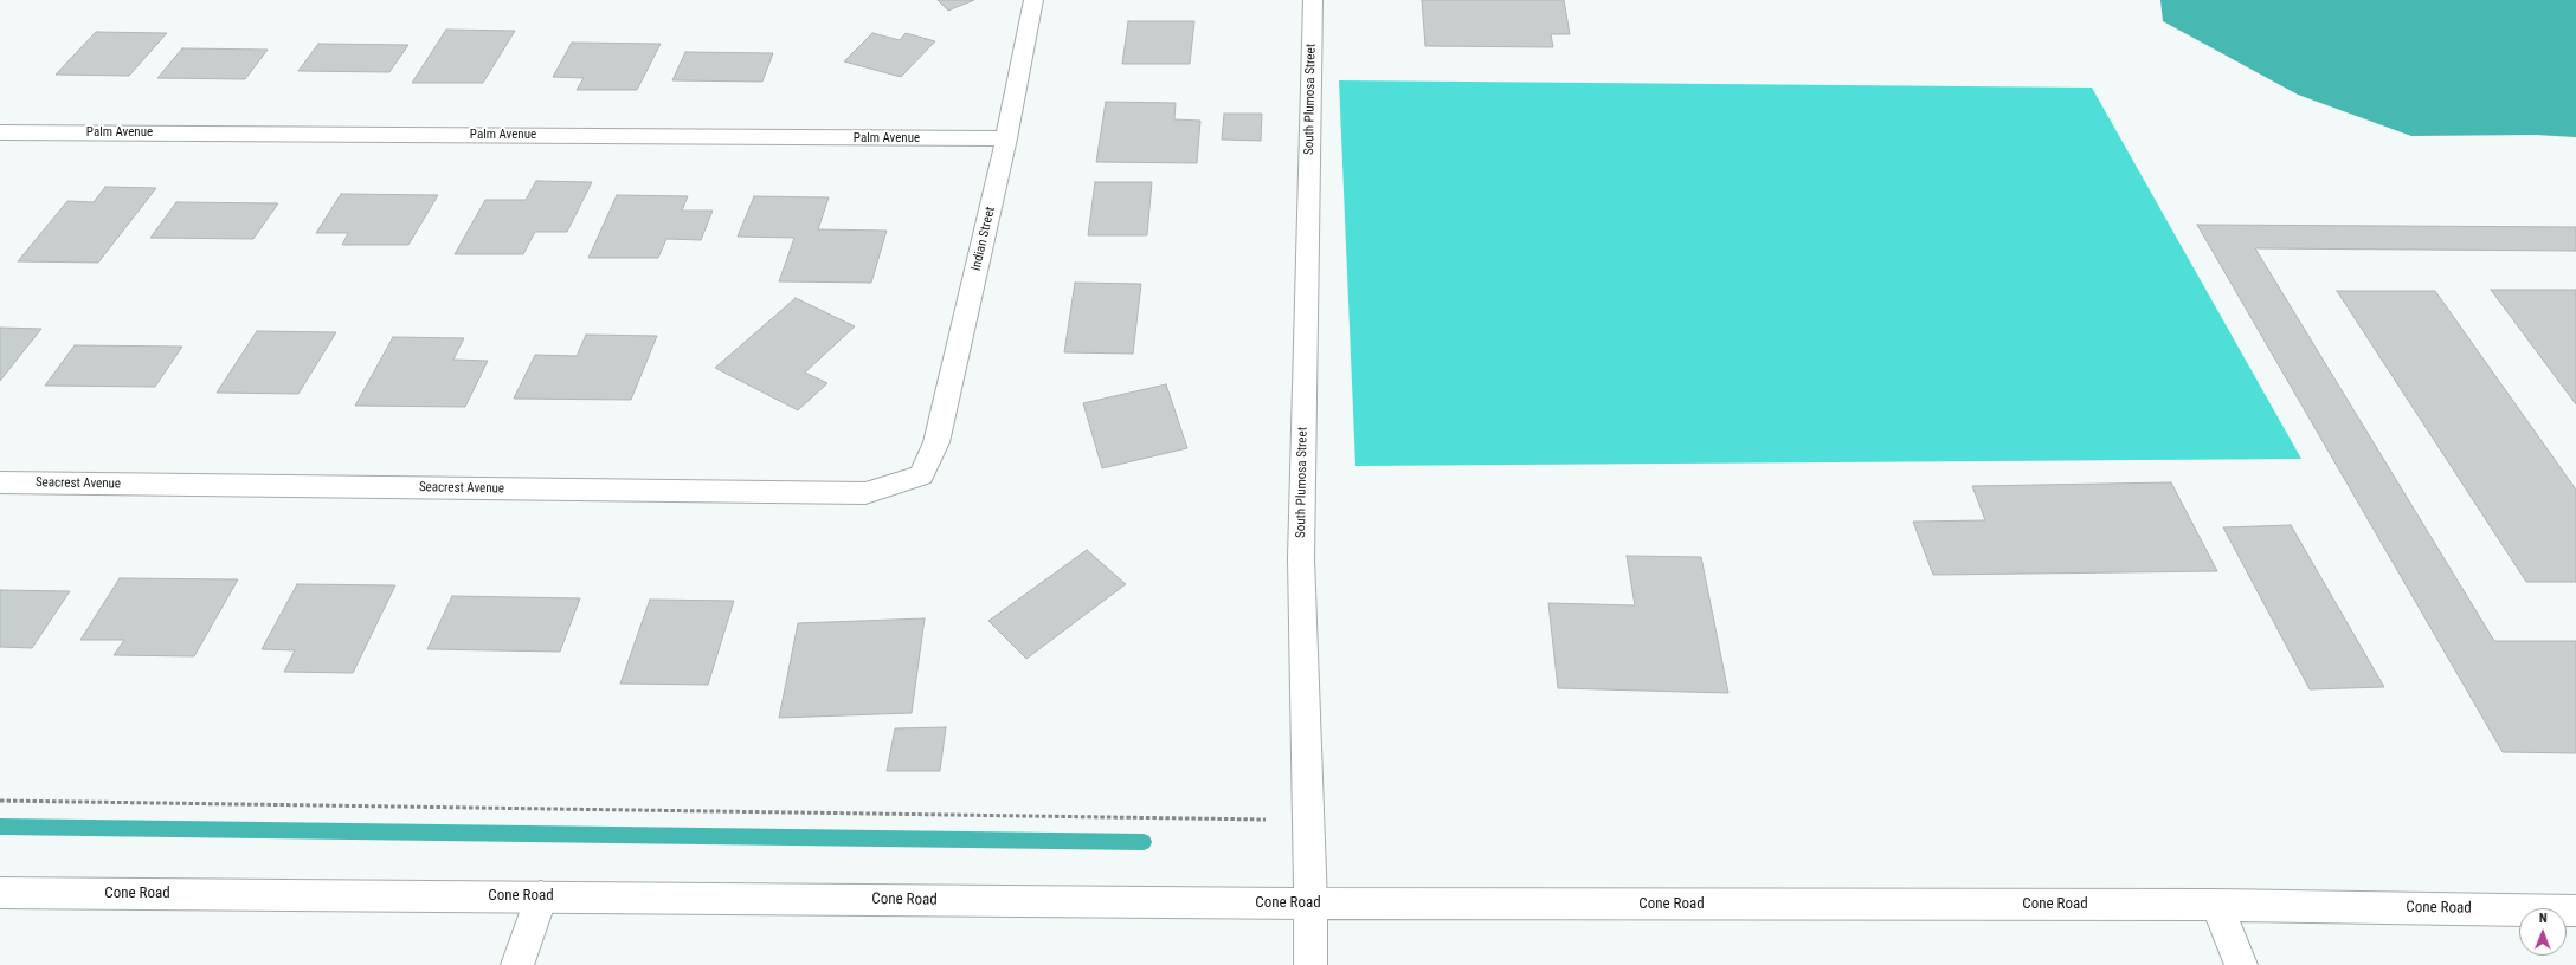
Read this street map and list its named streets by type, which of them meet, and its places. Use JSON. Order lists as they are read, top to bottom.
{
  "streets": {
    "street": [
      "South Plumosa Street",
      "Palm Avenue",
      "Indian Street",
      "Seacrest Avenue",
      "Cone Road"
    ]
  },
  "crossings": [
    ["South Plumosa Street", "Cone Road"],
    ["Palm Avenue", "Indian Street"],
    ["Indian Street", "Seacrest Avenue"]
  ],
  "north": "top"
}
